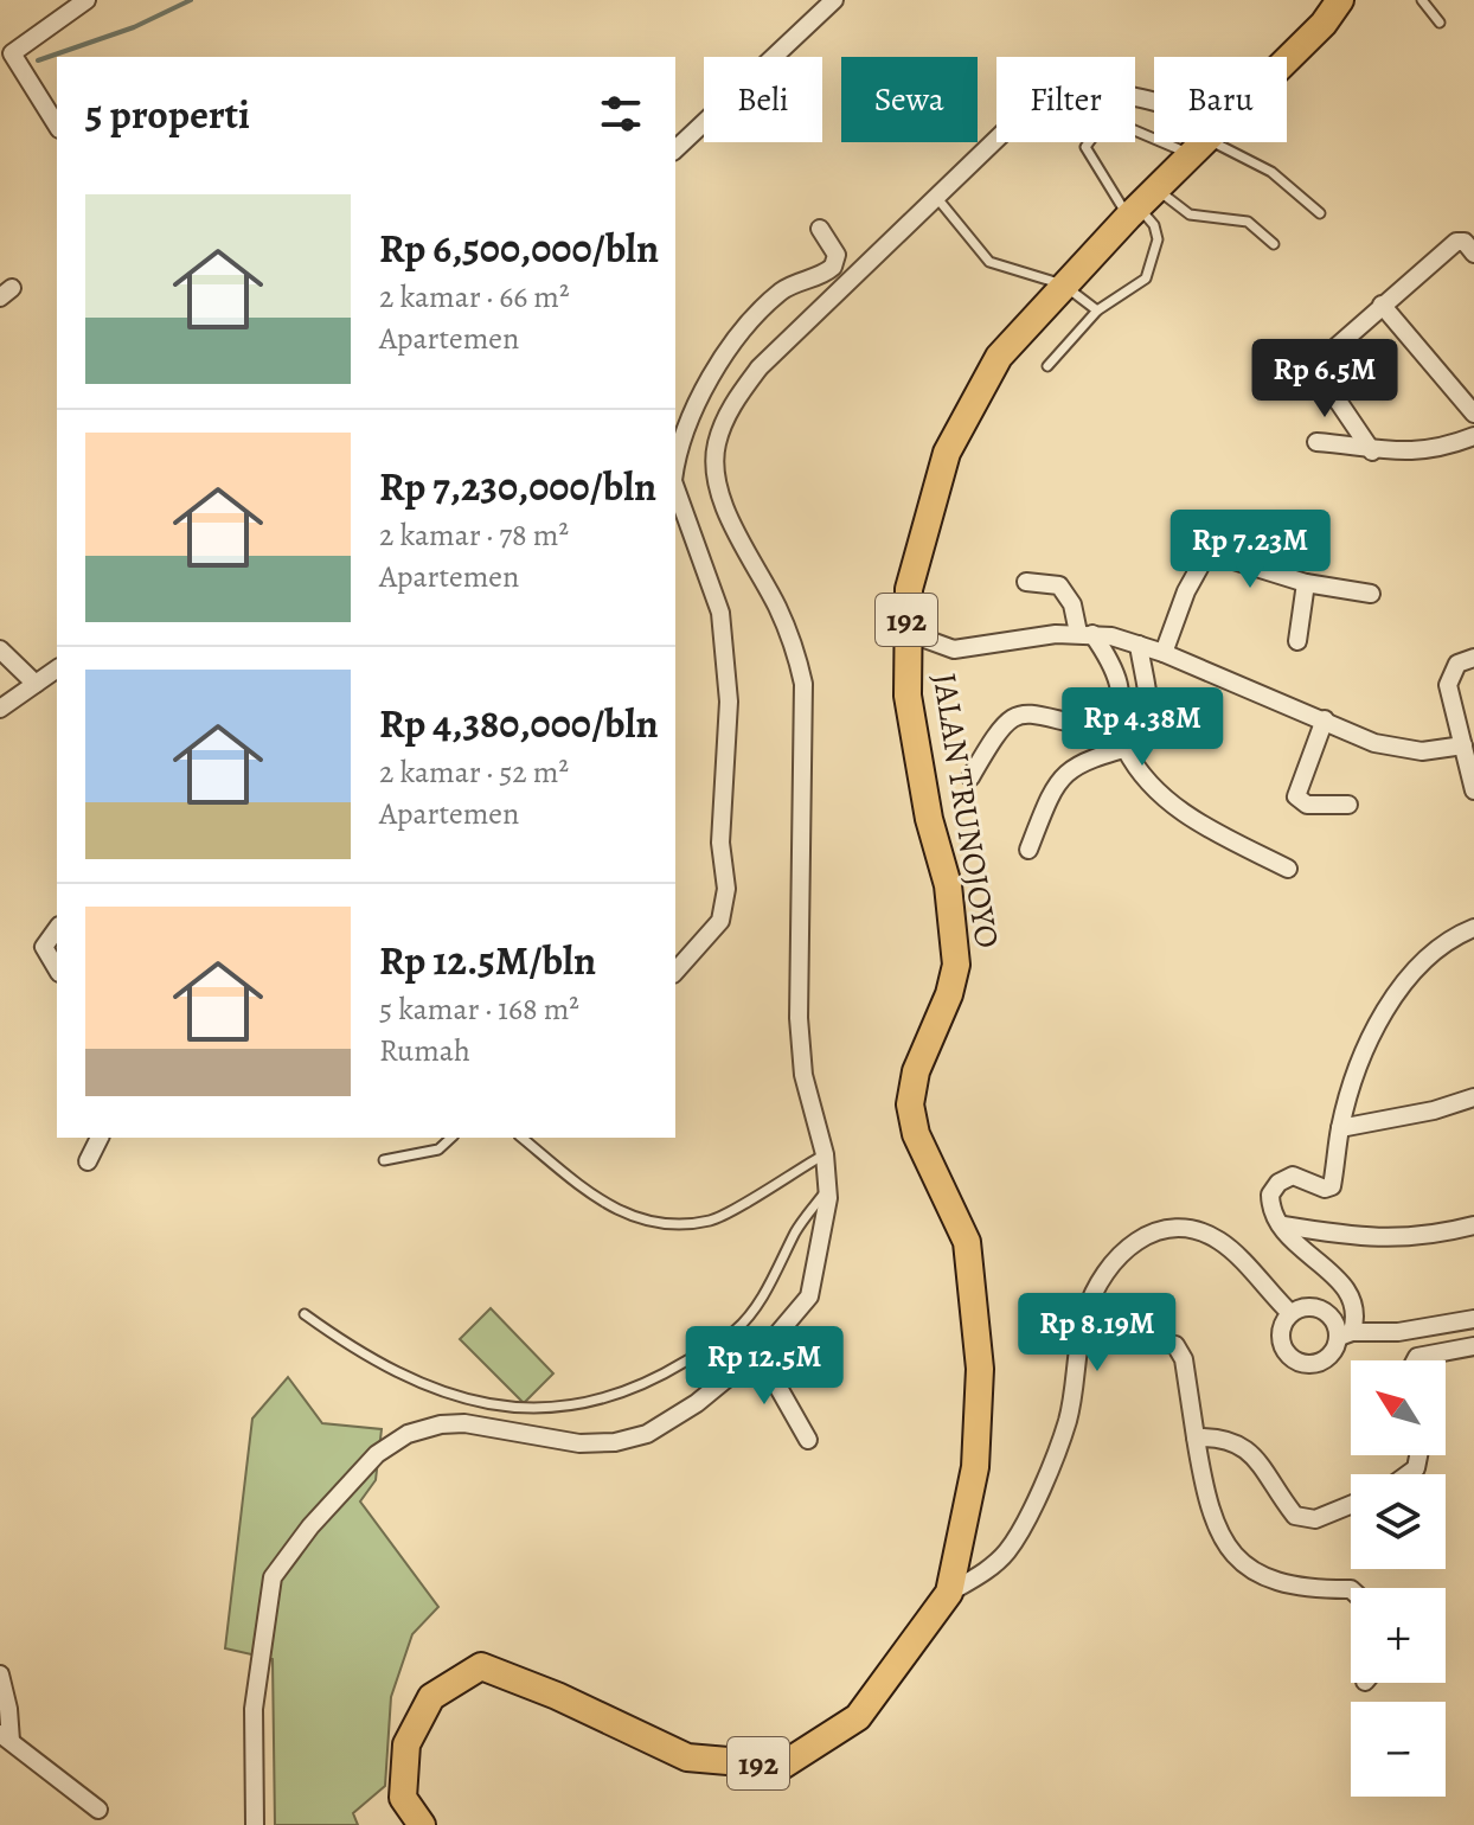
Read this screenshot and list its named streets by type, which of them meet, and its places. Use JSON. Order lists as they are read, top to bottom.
{
  "streets": {
    "main road": ["192", "JALAN TRUNOJOYO"]
  },
  "crossings": [
    ["192", "JALAN TRUNOJOYO"]
  ],
  "north": "top left",
  "page": {
    "chip": [
      "Beli",
      "Sewa",
      "Filter",
      "Baru"
    ],
    "heading": "5 properti",
    "list": [
      {
        "name": "Rp 6,500,000/bln",
        "note": "2 kamar · 66 m² · Apartemen"
      },
      {
        "name": "Rp 7,230,000/bln",
        "note": "2 kamar · 78 m² · Apartemen"
      },
      {
        "name": "Rp 4,380,000/bln",
        "note": "2 kamar · 52 m² · Apartemen"
      },
      {
        "name": "Rp 12.5M/bln",
        "note": "5 kamar · 168 m² · Rumah"
      }
    ],
    "price": [
      "Rp 6.5M",
      "Rp 7.23M",
      "Rp 4.38M",
      "Rp 8.19M",
      "Rp 12.5M"
    ],
    "map_buttons": ["+", "−"]
  }
}
